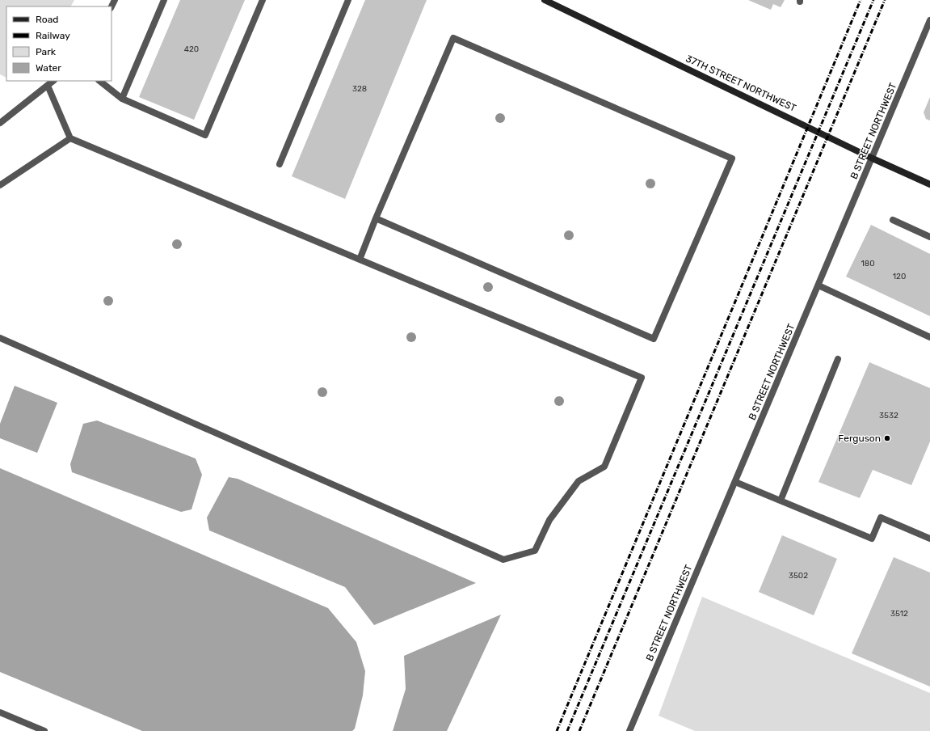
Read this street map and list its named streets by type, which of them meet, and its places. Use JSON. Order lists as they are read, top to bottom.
{
  "streets": {
    "main road": ["37TH STREET NORTHWEST"],
    "street": ["B STREET NORTHWEST"]
  },
  "crossings": [
    ["37TH STREET NORTHWEST", "B STREET NORTHWEST"]
  ],
  "places": ["Ferguson"],
  "house_numbers": [
    "420",
    "328",
    "180",
    "120",
    "3532",
    "3502",
    "3512"
  ],
  "legend": [
    "Road",
    "Railway",
    "Park",
    "Water"
  ]
}
